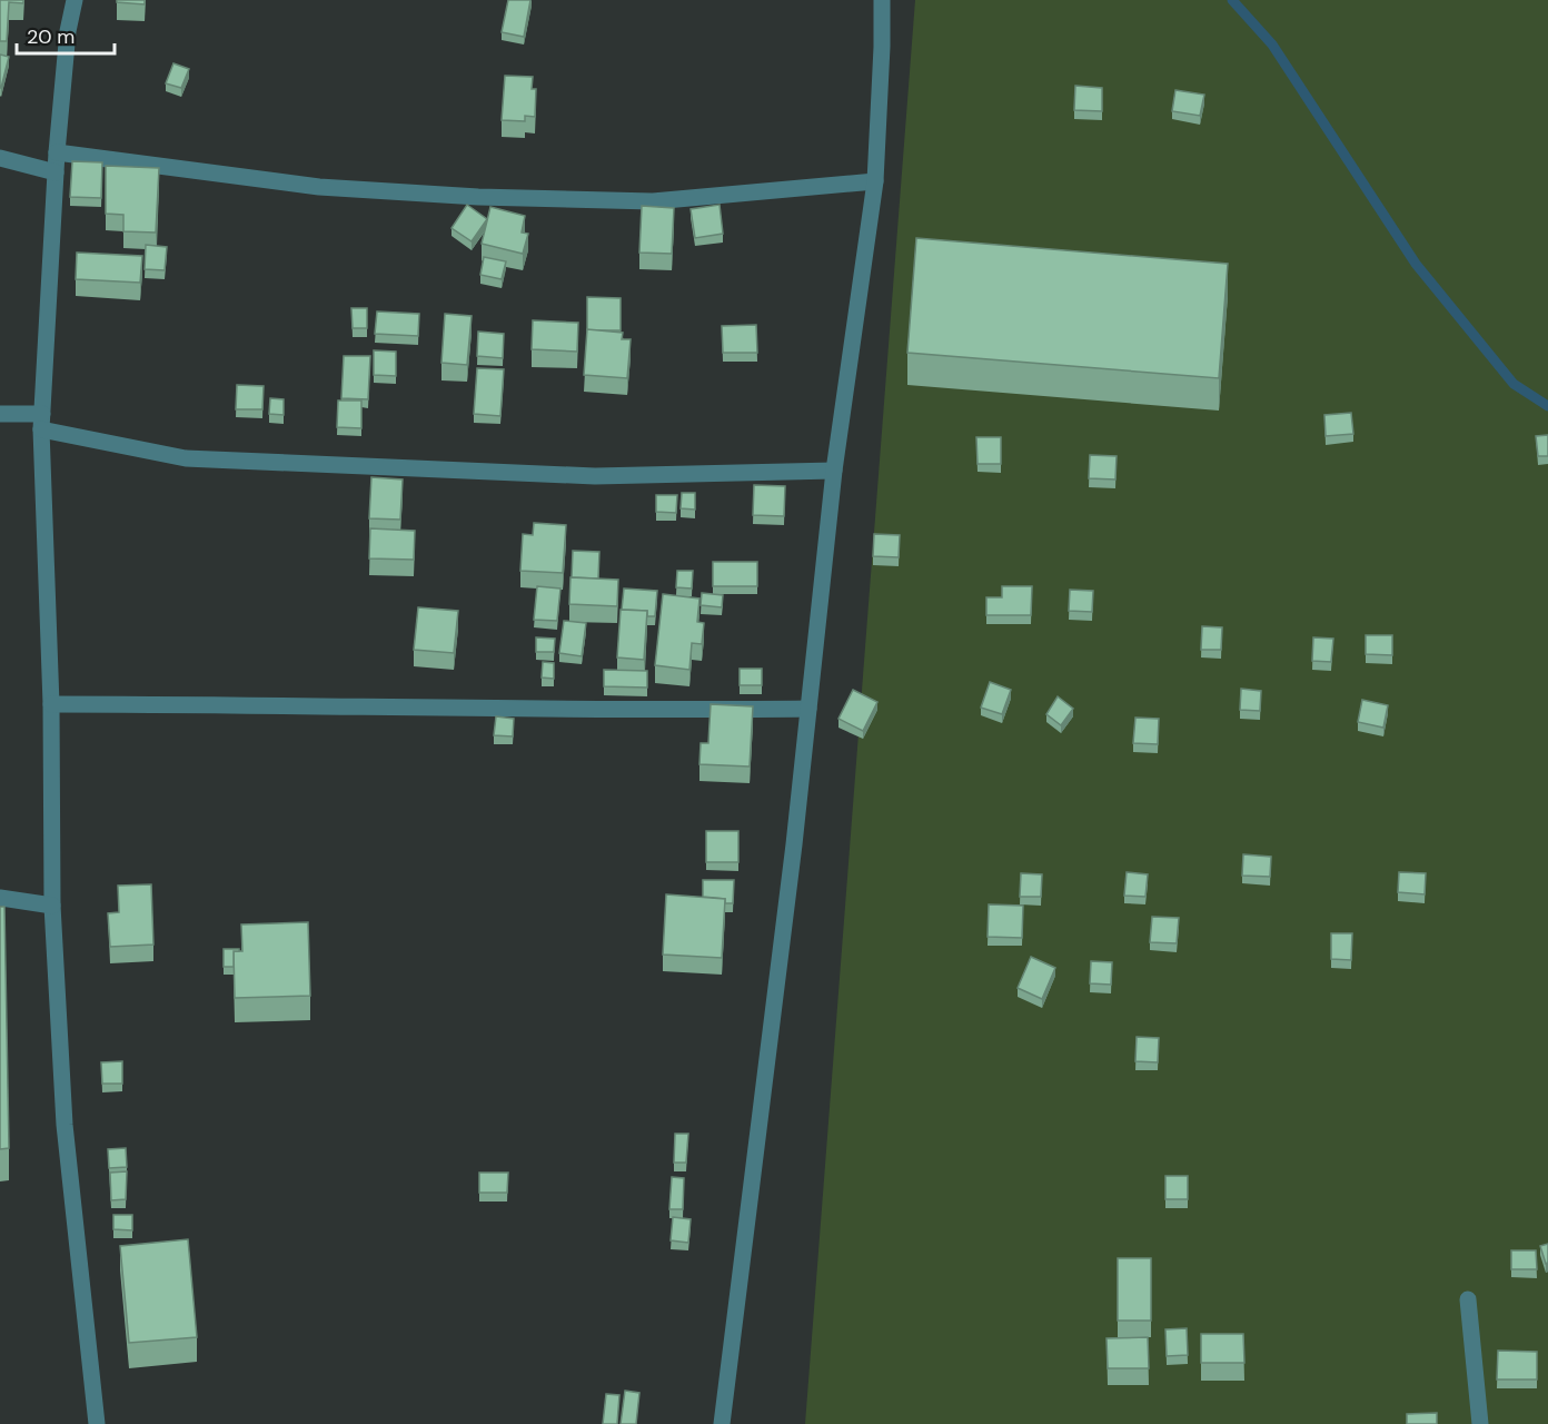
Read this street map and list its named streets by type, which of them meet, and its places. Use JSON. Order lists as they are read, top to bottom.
{
  "scale_bar": "20 m"
}
